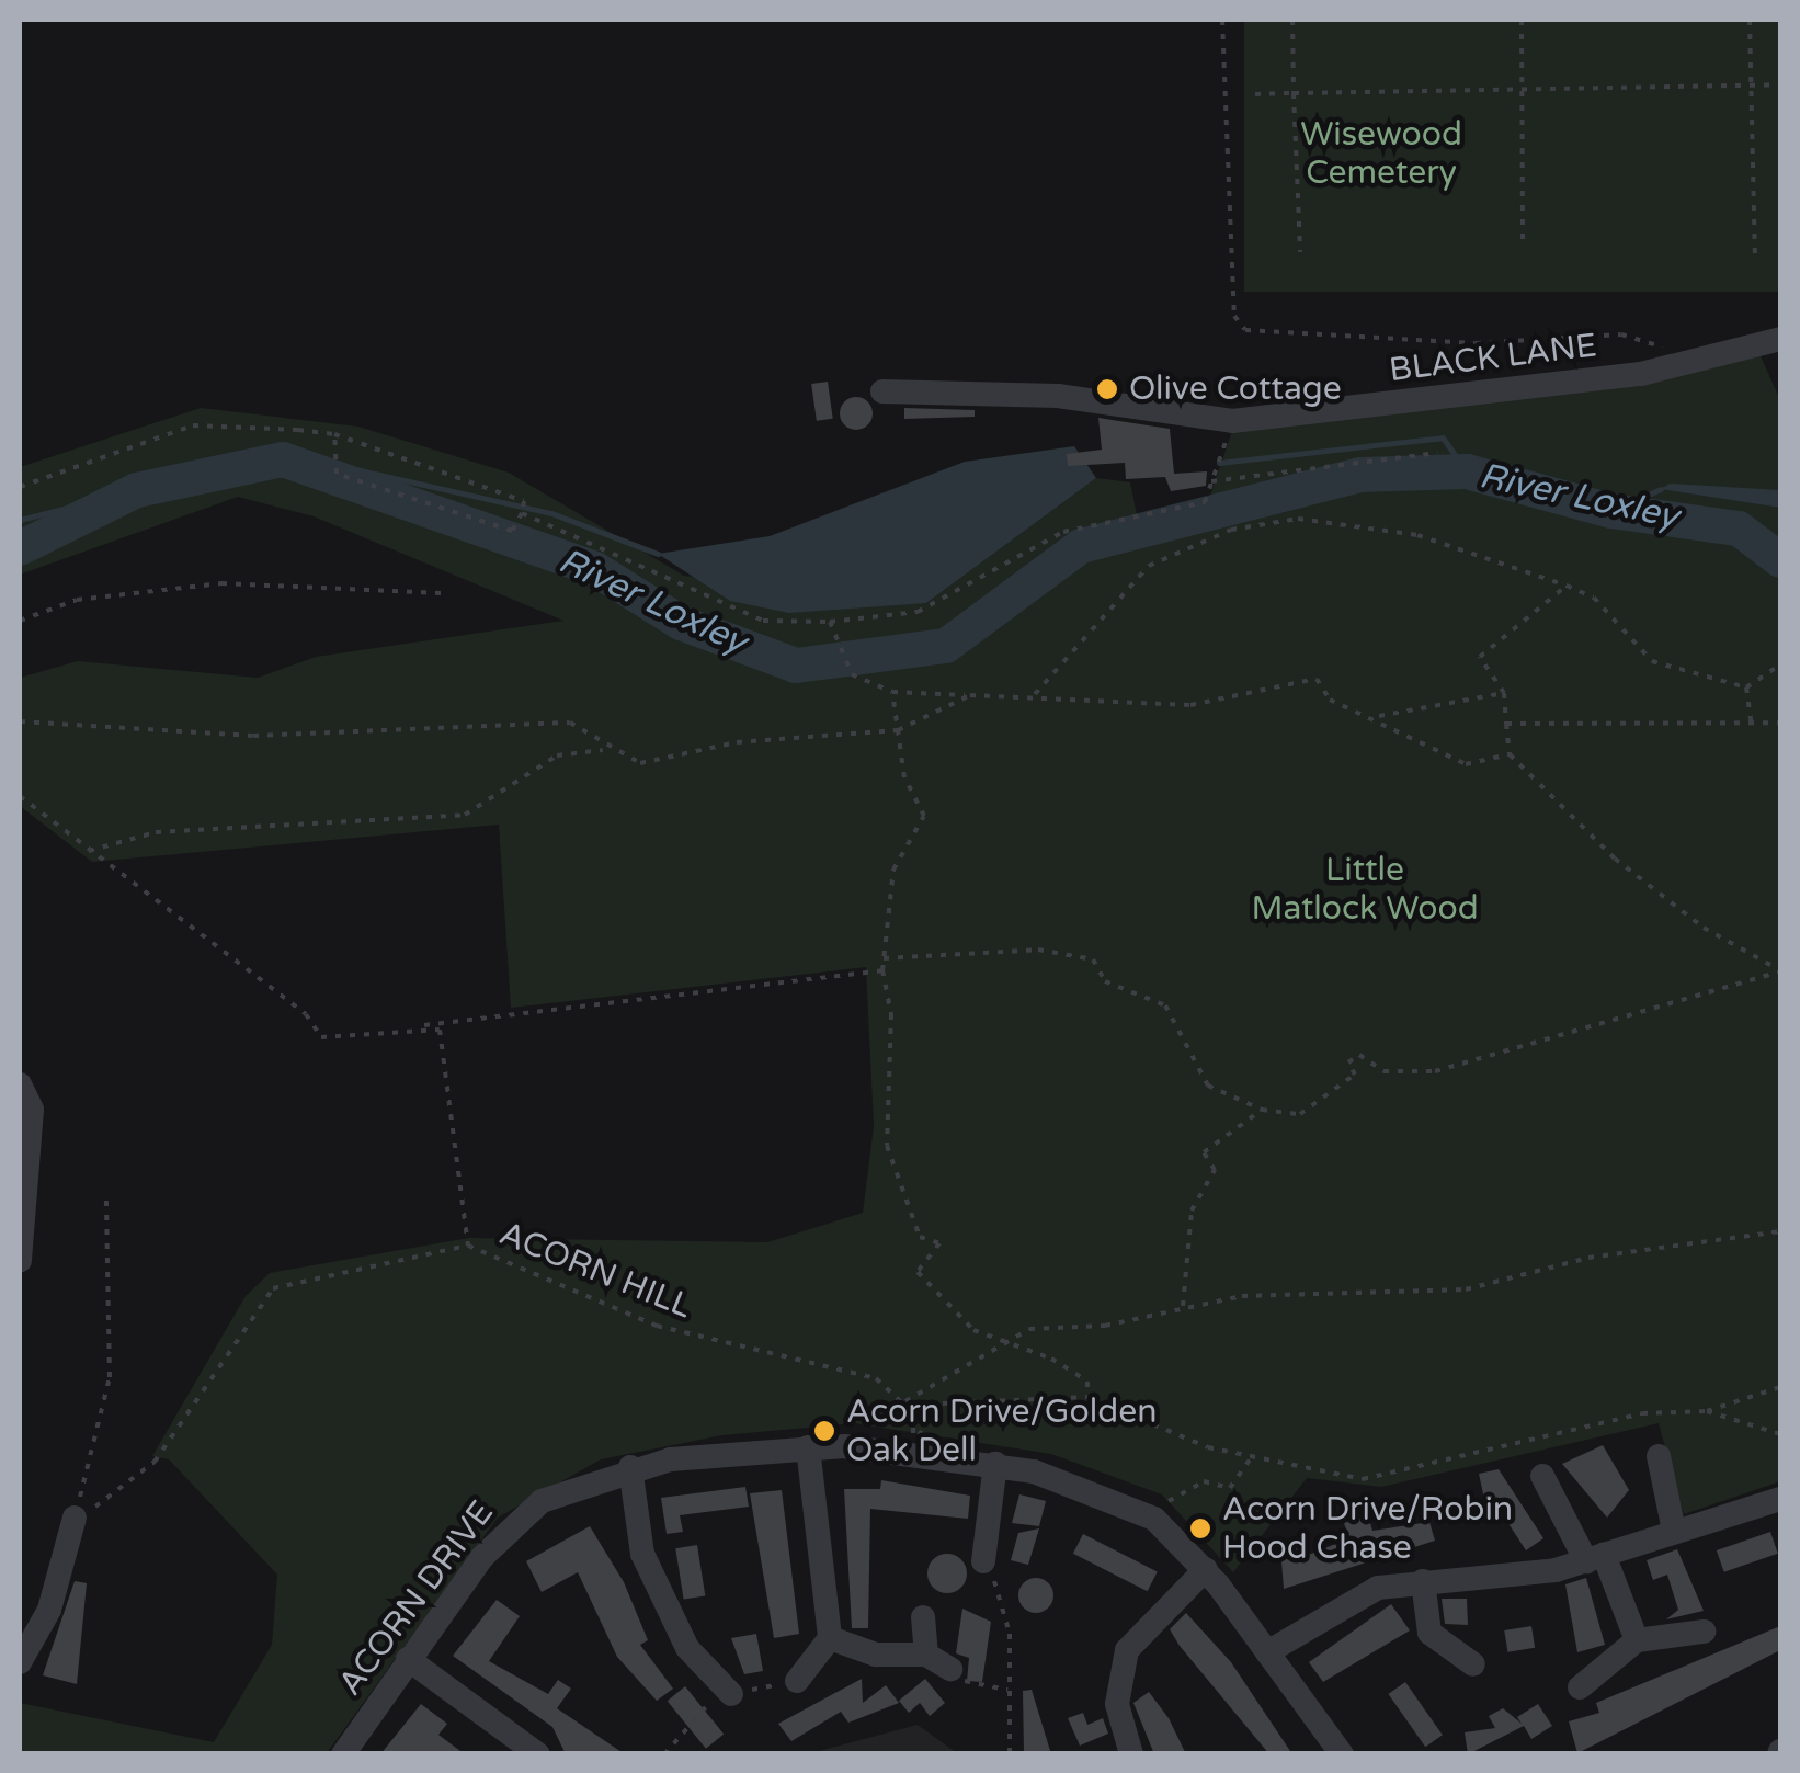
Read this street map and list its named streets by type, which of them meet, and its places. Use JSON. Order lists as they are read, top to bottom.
{
  "streets": {
    "street": ["BLACK LANE", "ACORN DRIVE"],
    "path": ["ACORN HILL"]
  },
  "water": ["River Loxley"],
  "parks": ["Wisewood Cemetery", "Little Matlock Wood"],
  "places": ["Olive Cottage", "Acorn Drive/Golden Oak Dell", "Acorn Drive/Robin Hood Chase"]
}
